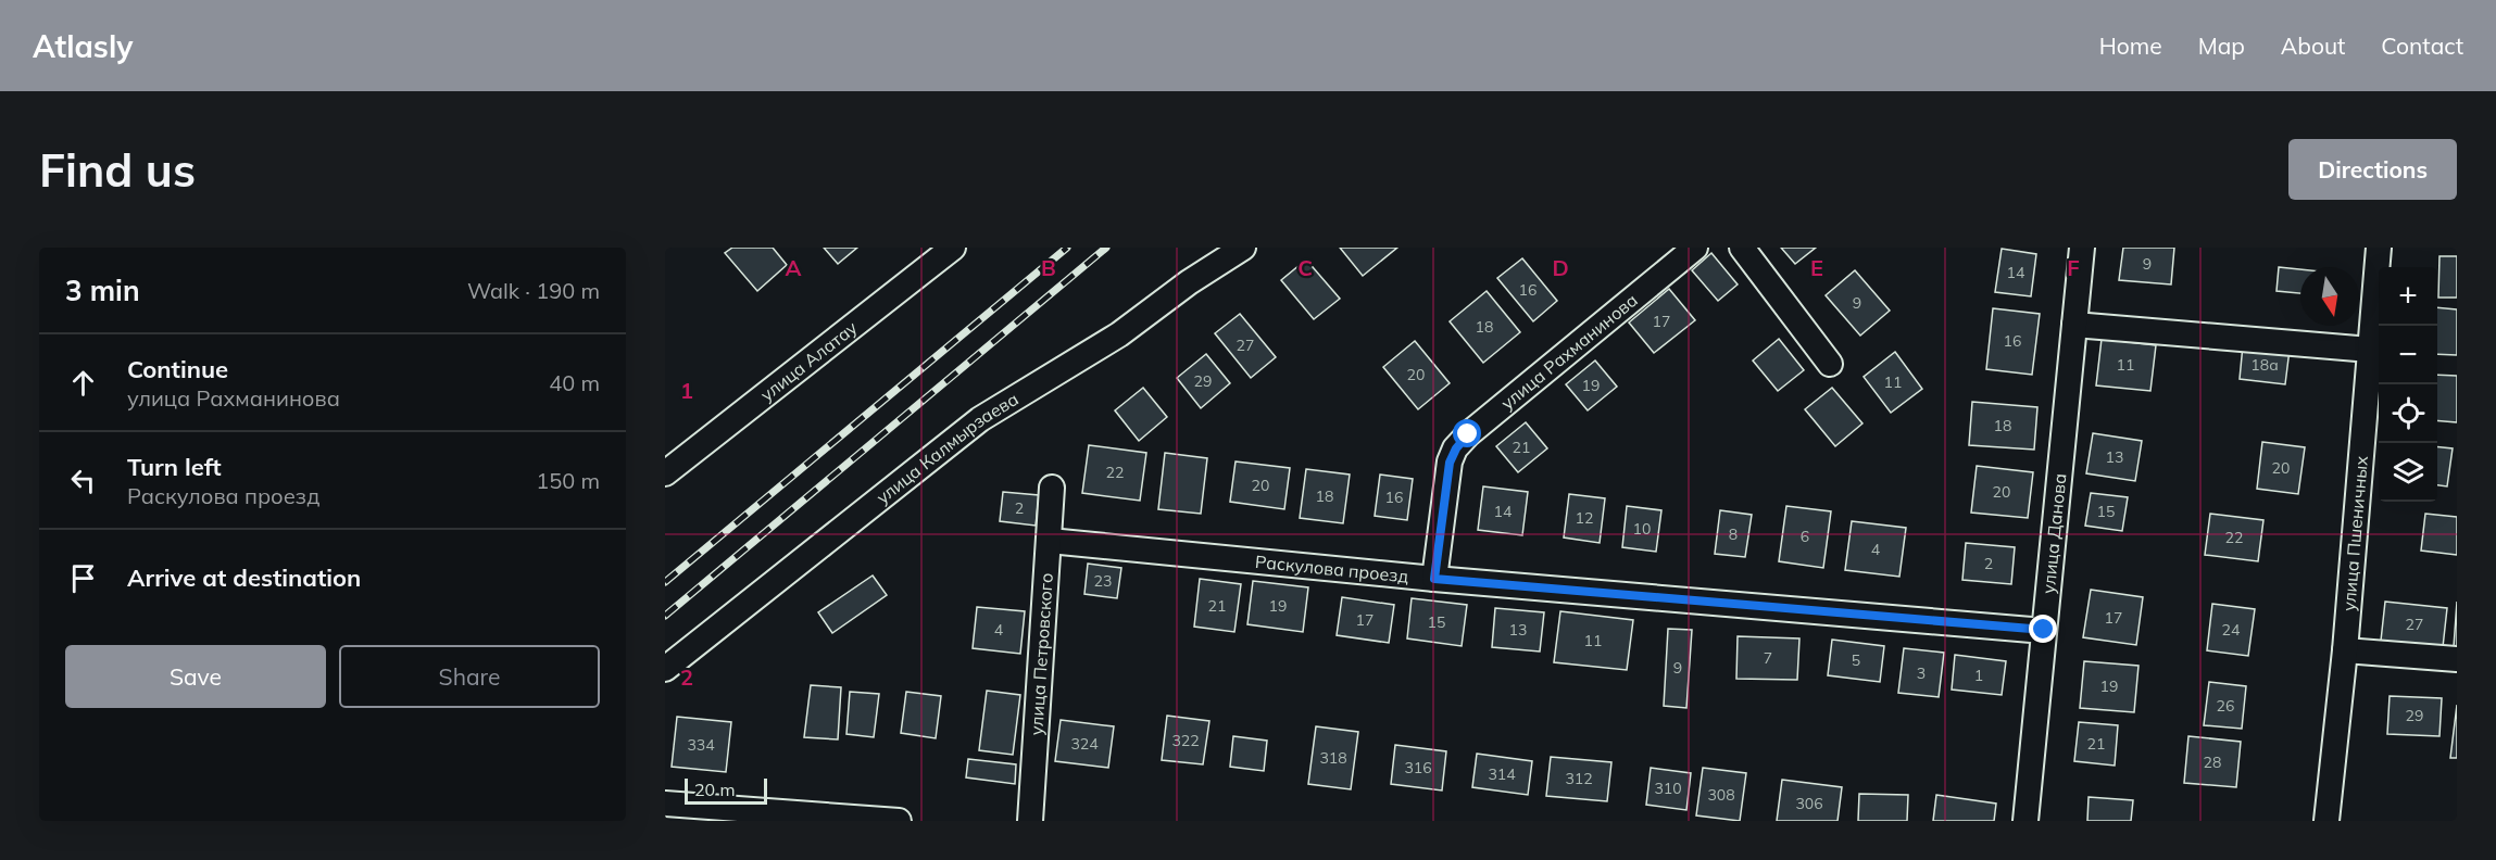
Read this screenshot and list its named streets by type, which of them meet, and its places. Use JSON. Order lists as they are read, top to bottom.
{
  "streets": {
    "street": [
      "улица Рахманинова",
      "улица Алатау",
      "улица Калмырзаева",
      "улица Данова",
      "улица Пшеничных",
      "Раскулова проезд",
      "улица Петровского"
    ]
  },
  "crossings": [
    ["улица Рахманинова", "Раскулова проезд"],
    ["улица Данова", "Раскулова проезд"],
    ["Раскулова проезд", "улица Петровского"]
  ],
  "house_numbers": [
    "9",
    "14",
    "16",
    "9",
    "17",
    "18",
    "16",
    "27",
    "11",
    "18а",
    "20",
    "29",
    "11",
    "19",
    "18",
    "21",
    "13",
    "20",
    "22",
    "20",
    "20",
    "18",
    "16",
    "2",
    "14",
    "15",
    "12",
    "10",
    "8",
    "6",
    "22",
    "4",
    "2",
    "23",
    "21",
    "19",
    "17",
    "17",
    "15",
    "27",
    "4",
    "13",
    "24",
    "11",
    "7",
    "5",
    "9",
    "3",
    "1",
    "19",
    "26",
    "29",
    "322",
    "324",
    "21",
    "334",
    "318",
    "28",
    "316",
    "314",
    "312",
    "310",
    "308",
    "306"
  ],
  "scale_bar": "20 m",
  "north": "bottom",
  "page": {
    "header": "Atlasly",
    "nav": [
      "Home",
      "Map",
      "About",
      "Contact"
    ],
    "buttons": [
      "Directions",
      ["Save", "Share"]
    ],
    "title": "Find us",
    "heading": ["3 min", "Walk · 190 m"],
    "map_buttons": ["+", "−"],
    "list": [
      ["Continue", "улица Рахманинова", "40 m"],
      ["Turn left", "Раскулова проезд", "150 m"],
      "Arrive at destination"
    ],
    "scale": "20 m"
  },
  "grid": {
    "columns": [
      "A",
      "B",
      "C",
      "D",
      "E",
      "F"
    ],
    "rows": ["1", "2"]
  }
}
